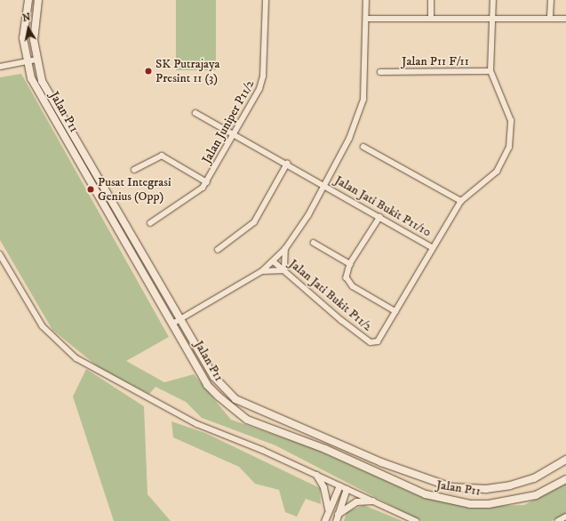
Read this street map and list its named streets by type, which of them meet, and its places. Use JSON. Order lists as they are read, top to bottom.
{
  "streets": {
    "main road": ["Jalan P11"],
    "street": [
      "Jalan P11 F/11",
      "Jalan Juniper P11/2",
      "Jalan Jati Bukit P11/10",
      "Jalan Jati Bukit P11/2"
    ]
  },
  "crossings": [
    ["Jalan Juniper P11/2", "Jalan Jati Bukit P11/10"]
  ],
  "places": ["SK Putrajaya Presint 11 (3)", "Pusat Integrasi Genius (Opp)"],
  "north": "top"
}
